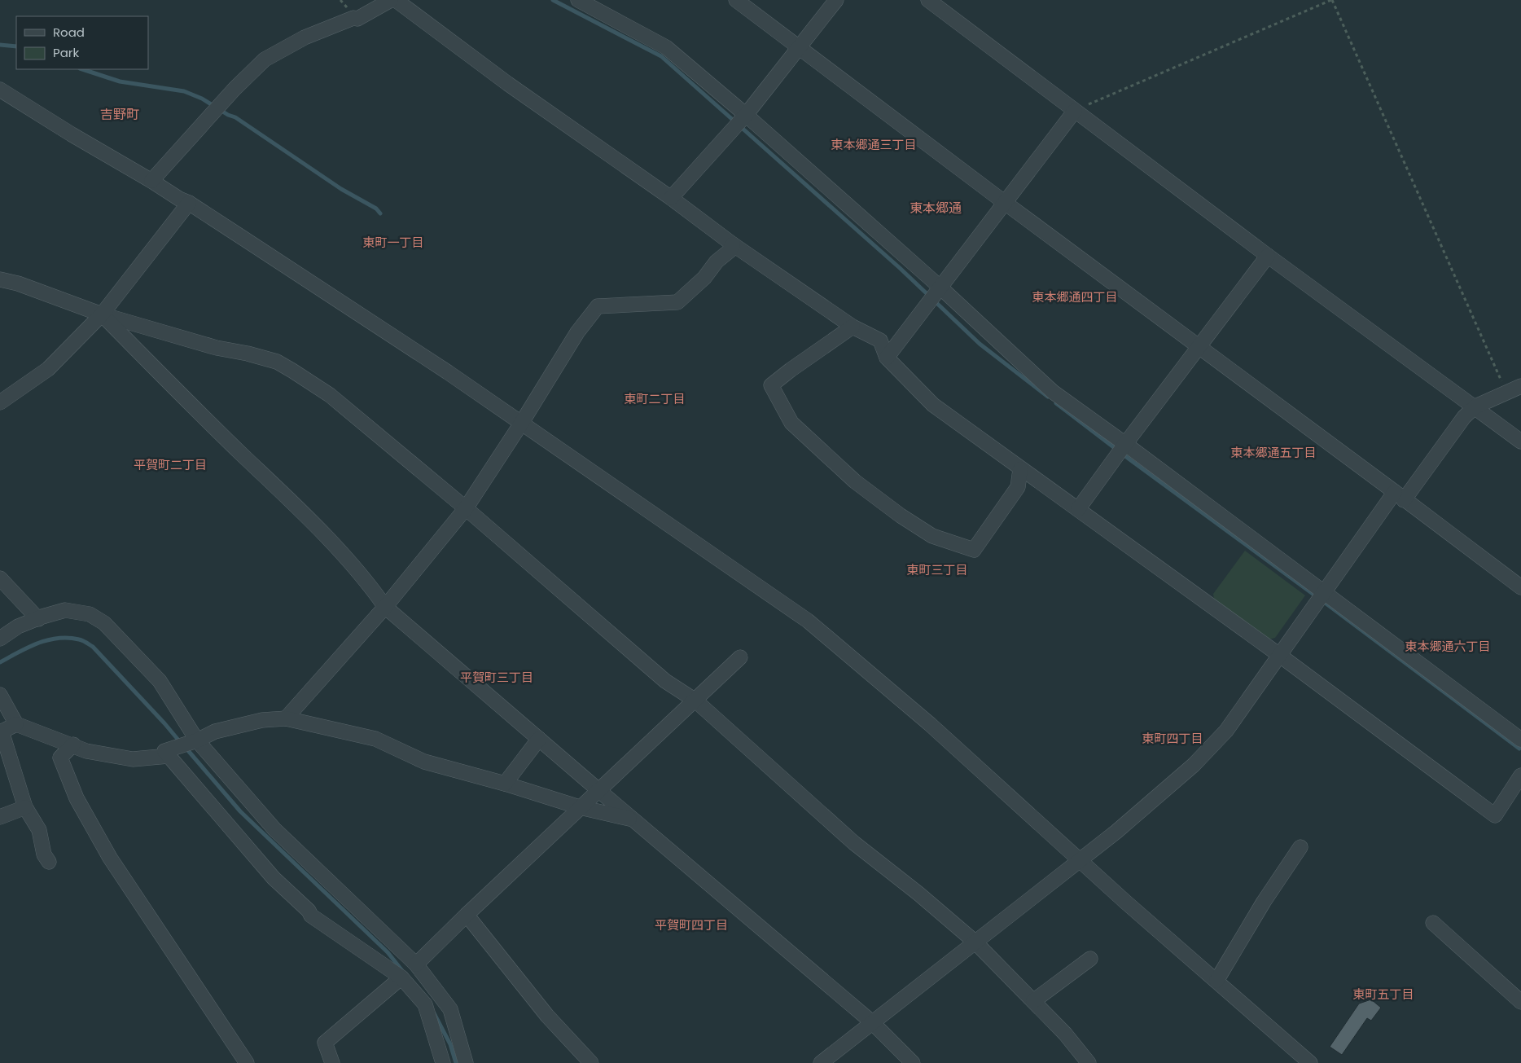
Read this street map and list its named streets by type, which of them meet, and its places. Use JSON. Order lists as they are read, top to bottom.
{
  "districts": [
    "吉野町",
    "東本郷通三丁目",
    "東本郷通",
    "東町一丁目",
    "東本郷通四丁目",
    "東町二丁目",
    "東本郷通五丁目",
    "平賀町二丁目",
    "東町三丁目",
    "東本郷通六丁目",
    "平賀町三丁目",
    "東町四丁目",
    "平賀町四丁目",
    "東町五丁目"
  ],
  "legend": ["Road", "Park"]
}
